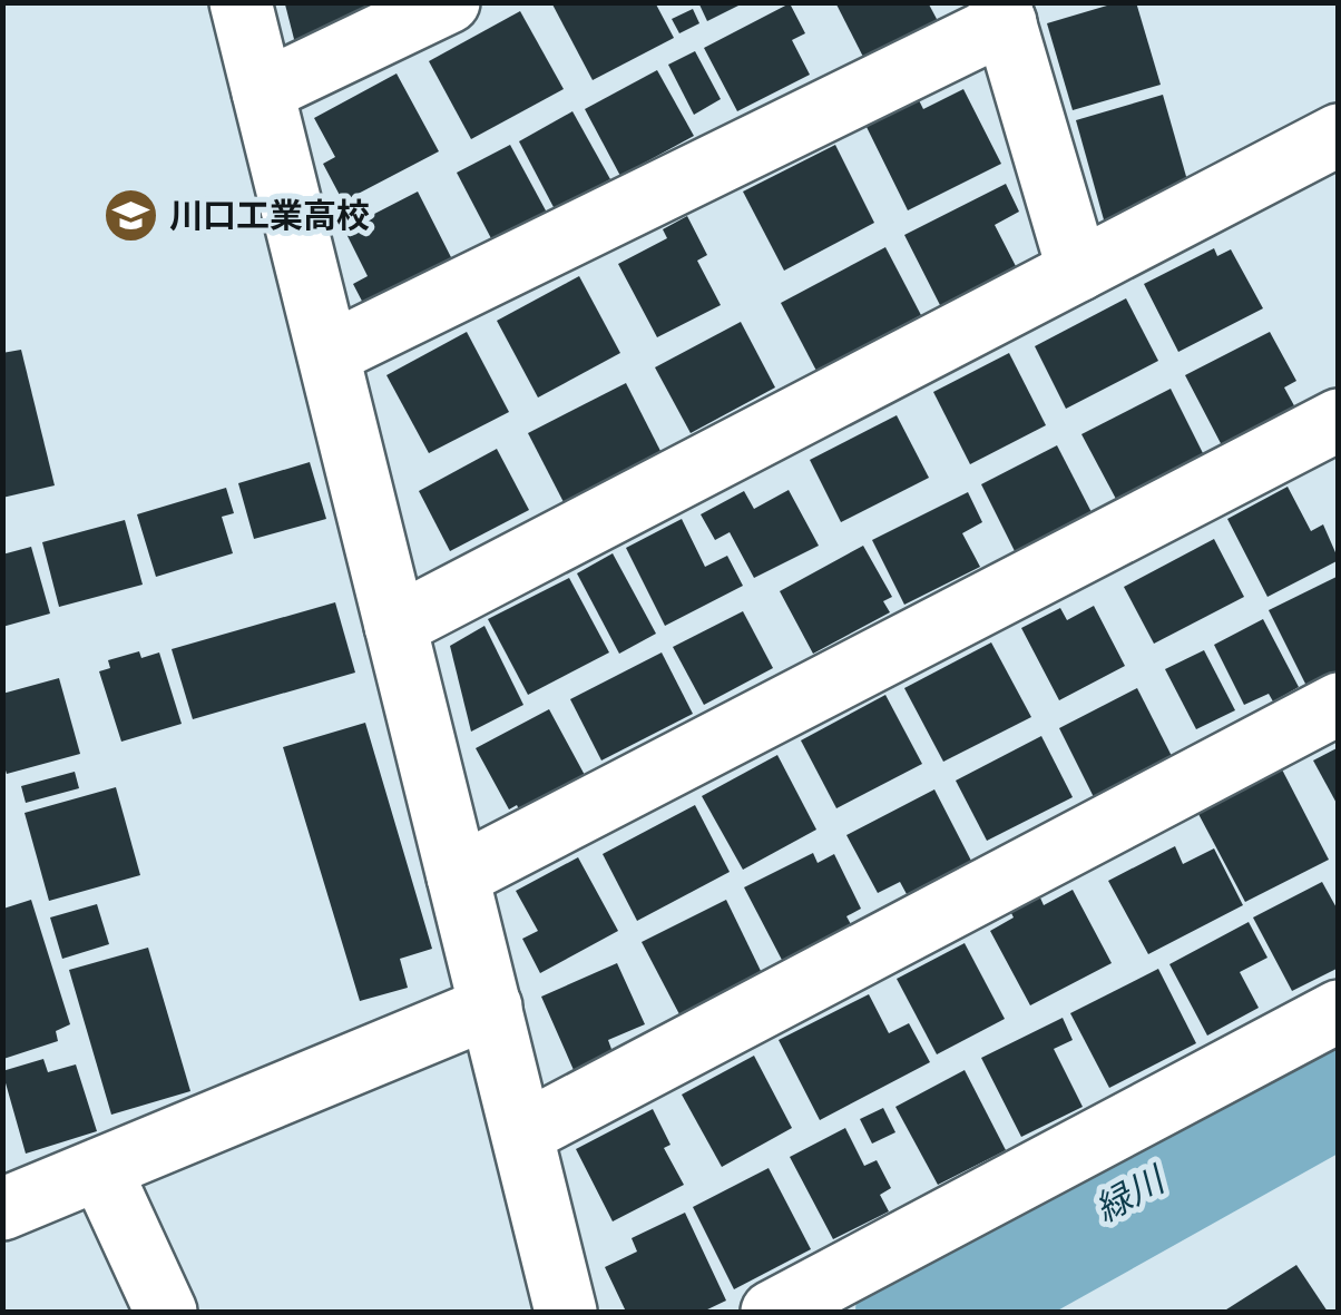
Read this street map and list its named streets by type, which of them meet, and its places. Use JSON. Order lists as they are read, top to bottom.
{
  "water": ["緑川"],
  "places": {
    "school or university": ["川口工業高校"]
  }
}
